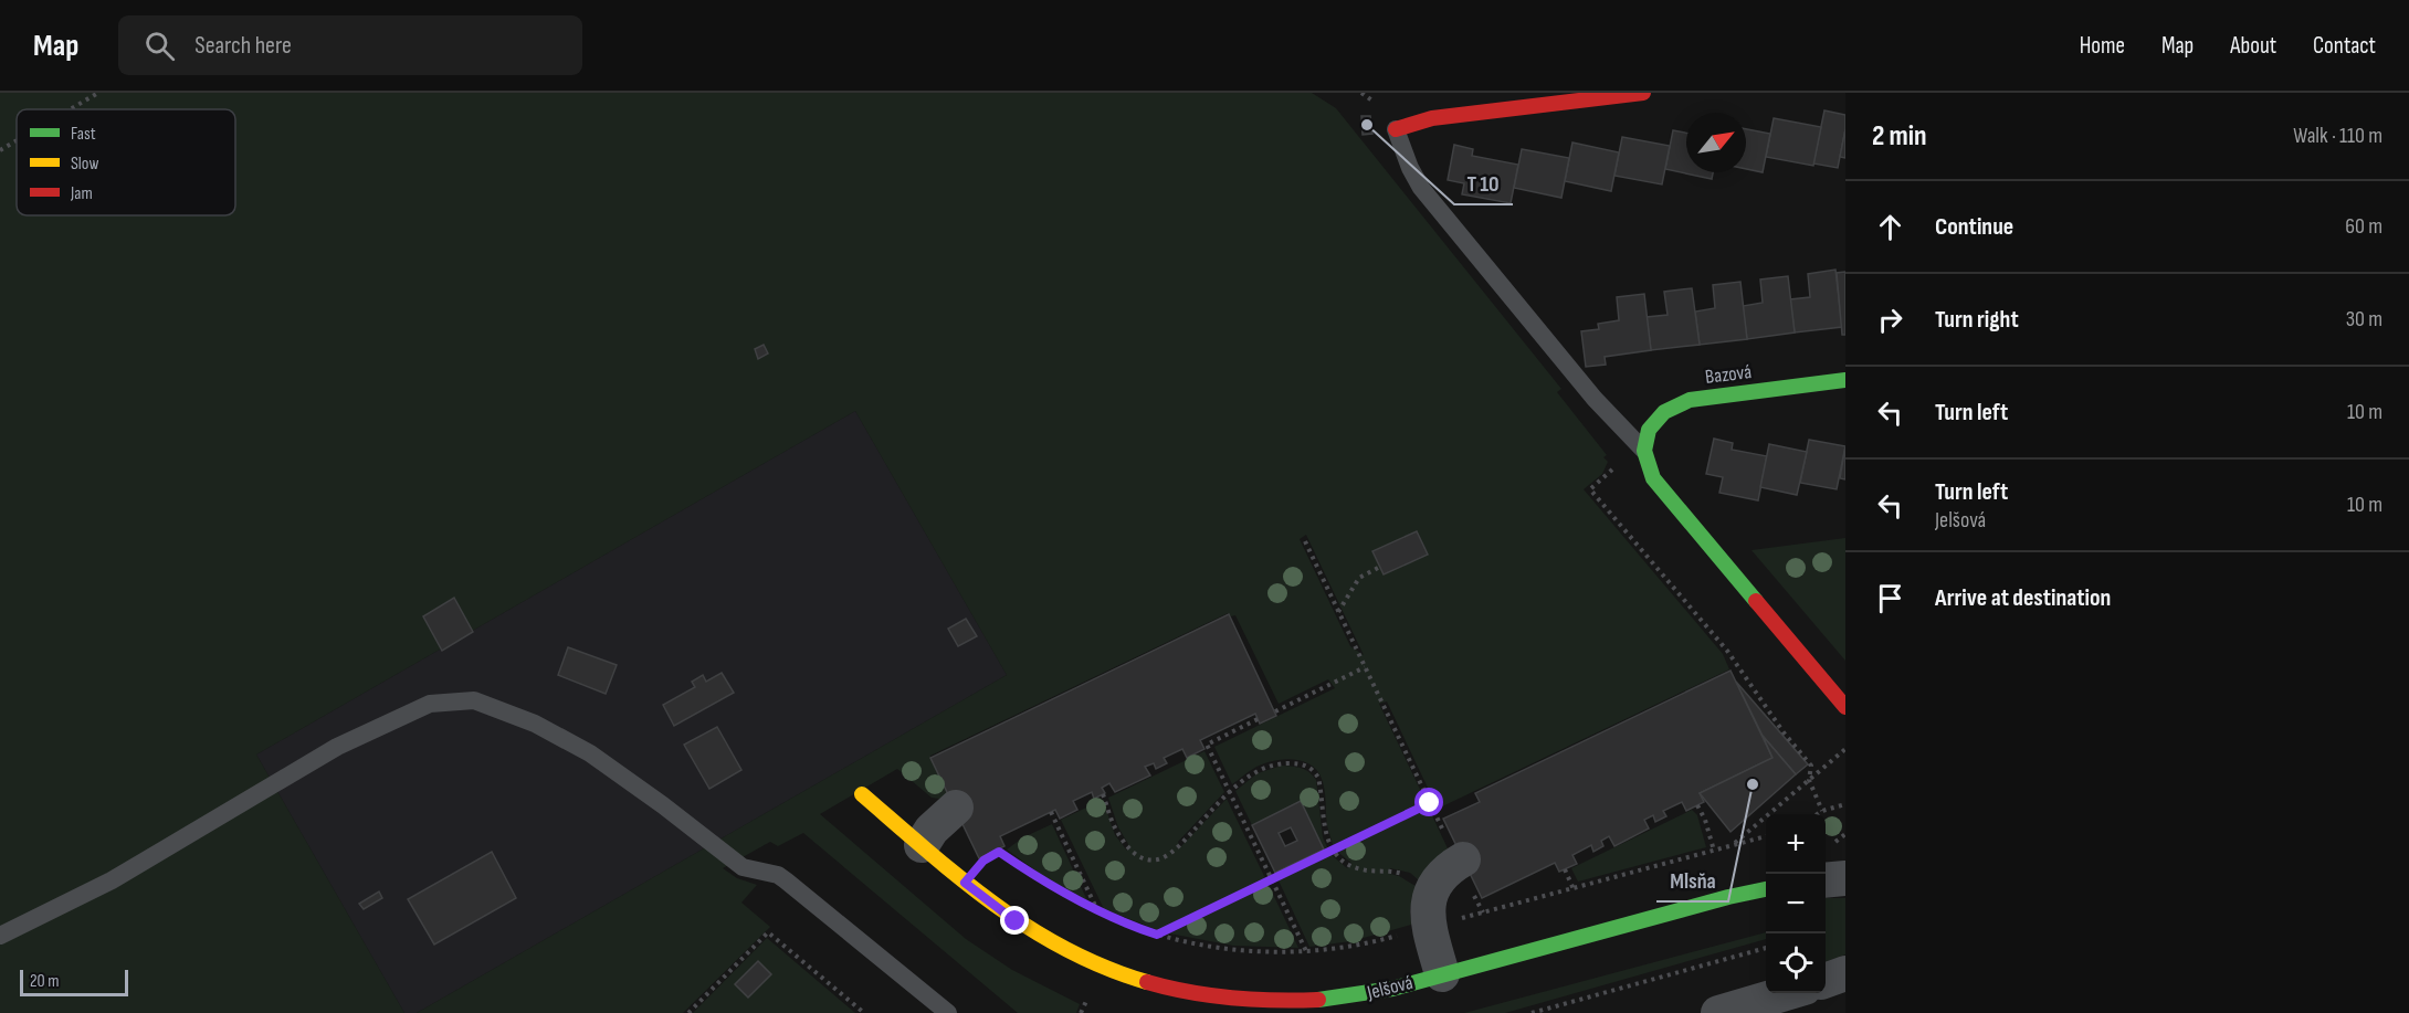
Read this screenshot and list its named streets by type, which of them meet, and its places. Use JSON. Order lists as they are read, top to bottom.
{
  "streets": {
    "street": ["Bazová", "Jelšová"]
  },
  "places": ["T 10", "Mlsňa"],
  "legend": ["Fast", "Slow", "Jam"],
  "scale_bar": "20 m",
  "north": "top right",
  "page": {
    "header": "Map",
    "search": "Search here",
    "nav": [
      "Home",
      "Map",
      "About",
      "Contact"
    ],
    "heading": ["2 min", "Walk · 110 m"],
    "list": [
      ["Continue", "60 m"],
      ["Turn right", "30 m"],
      ["Turn left", "10 m"],
      ["Turn left", "Jelšová", "10 m"],
      "Arrive at destination"
    ],
    "map_buttons": ["+", "−"],
    "scale": "20 m"
  }
}
